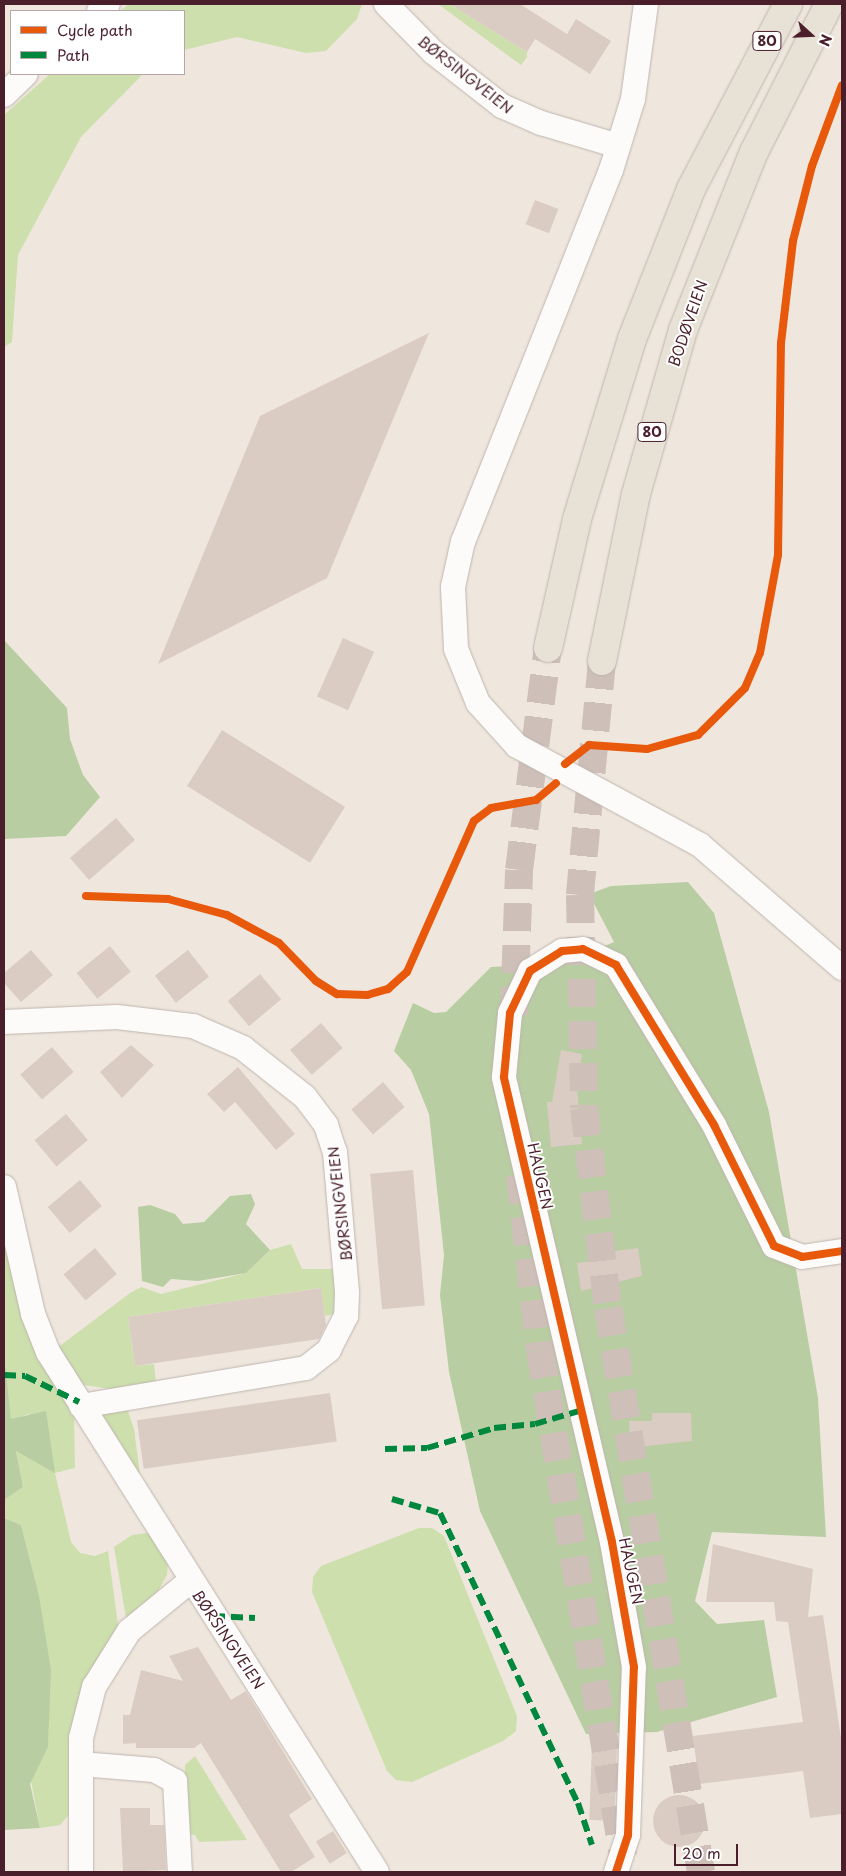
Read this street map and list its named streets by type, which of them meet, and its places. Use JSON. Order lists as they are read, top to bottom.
{
  "streets": {
    "highway": ["80", "BODØVEIEN"],
    "street": ["BØRSINGVEIEN", "HAUGEN"]
  },
  "legend": ["Cycle path", "Path"],
  "scale_bar": "20 m",
  "north": "right"
}
